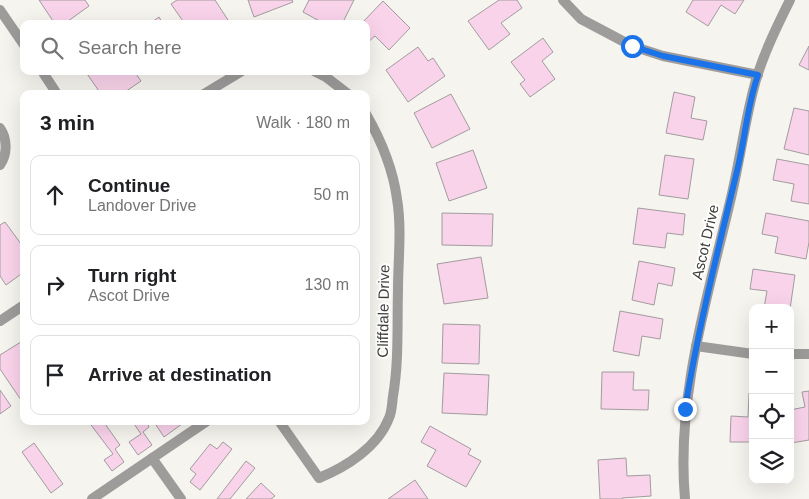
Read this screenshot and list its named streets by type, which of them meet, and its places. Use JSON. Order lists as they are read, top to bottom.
{
  "streets": {
    "street": ["Ascot Drive", "Cliffdale Drive"]
  },
  "page": {
    "search": "Search here",
    "heading": ["3 min", "Walk · 180 m"],
    "list": [
      ["Continue", "Landover Drive", "50 m"],
      ["Turn right", "Ascot Drive", "130 m"],
      "Arrive at destination"
    ],
    "map_buttons": ["+", "−"]
  }
}
